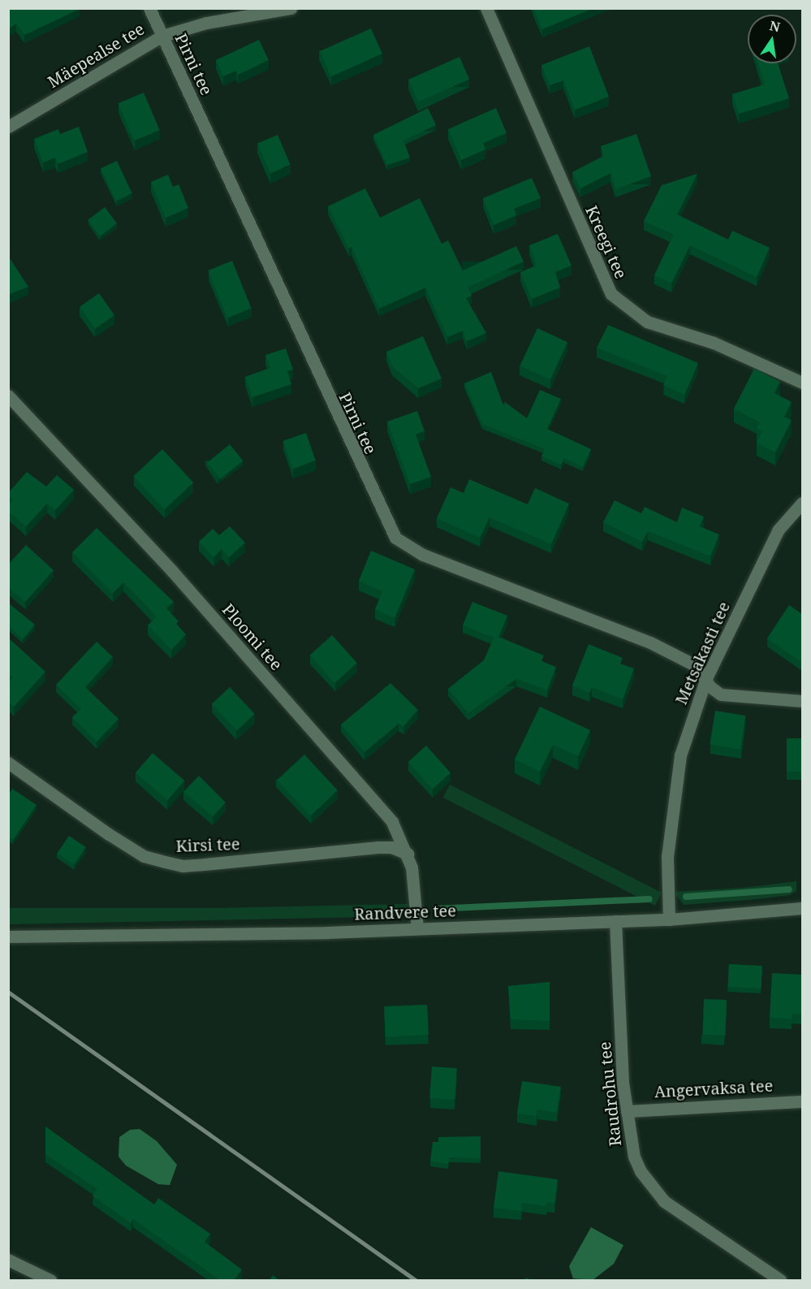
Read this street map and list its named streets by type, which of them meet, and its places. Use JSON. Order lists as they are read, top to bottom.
{
  "streets": {
    "street": [
      "Mäepealse tee",
      "Pirni tee",
      "Kreegi tee",
      "Ploomi tee",
      "Metsakasti tee",
      "Kirsi tee",
      "Randvere tee",
      "Angervaksa tee",
      "Raudrohu tee"
    ]
  },
  "crossings": [
    ["Mäepealse tee", "Pirni tee"],
    ["Pirni tee", "Metsakasti tee"],
    ["Ploomi tee", "Kirsi tee"],
    ["Ploomi tee", "Randvere tee"],
    ["Metsakasti tee", "Randvere tee"],
    ["Randvere tee", "Raudrohu tee"],
    ["Angervaksa tee", "Raudrohu tee"]
  ],
  "north": "top"
}
